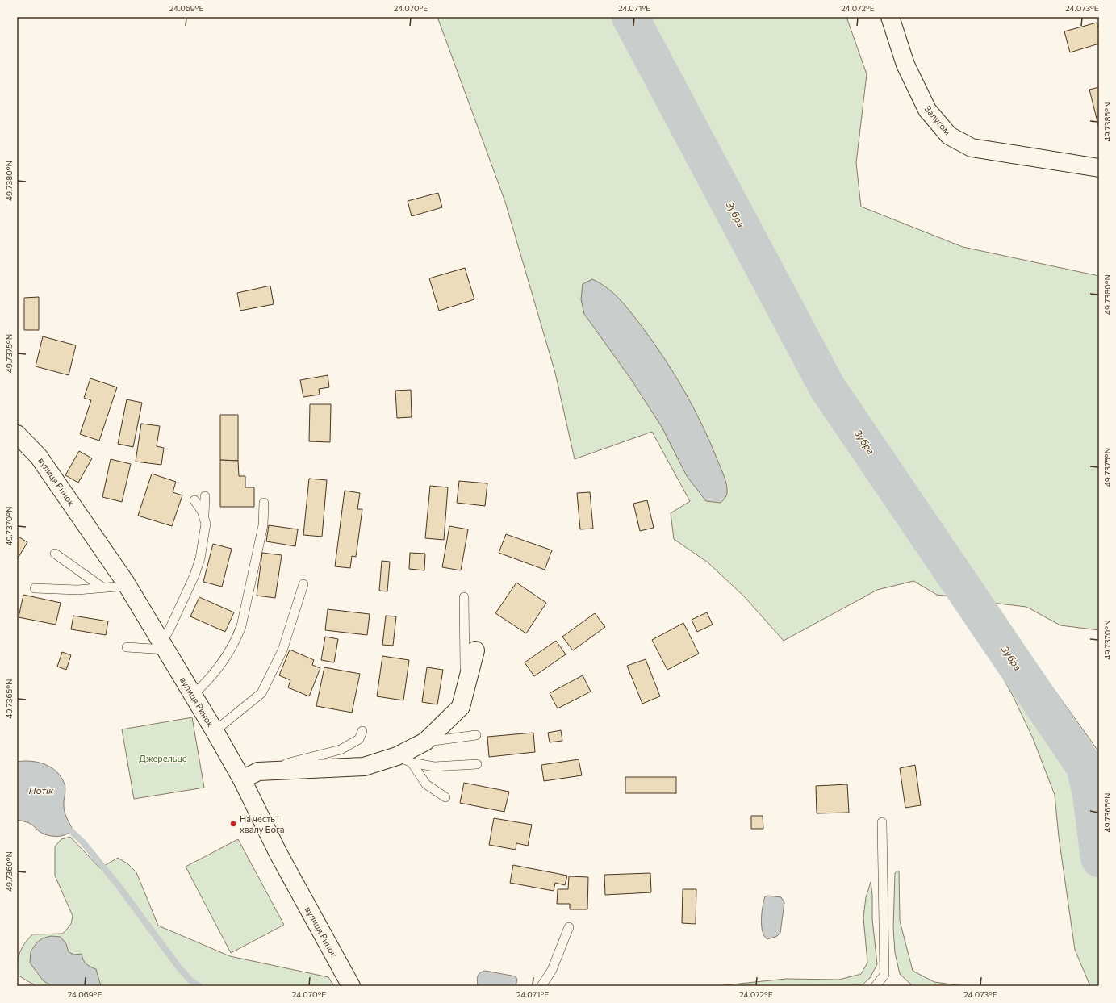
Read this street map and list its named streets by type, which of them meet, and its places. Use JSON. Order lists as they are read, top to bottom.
{
  "streets": {
    "street": ["Залугом", "вулиця Ринок"]
  },
  "water": ["Зубра", "Потік"],
  "parks": ["Джерельце"],
  "places": ["На честь і хвалу Бога"],
  "coordinates": [
    "24.069°E",
    "24.070°E",
    "24.071°E",
    "24.072°E",
    "24.073°E",
    "49.7385°N",
    "49.7380°N",
    "49.7375°N",
    "49.7370°N",
    "49.7365°N",
    "49.7360°N"
  ]
}
